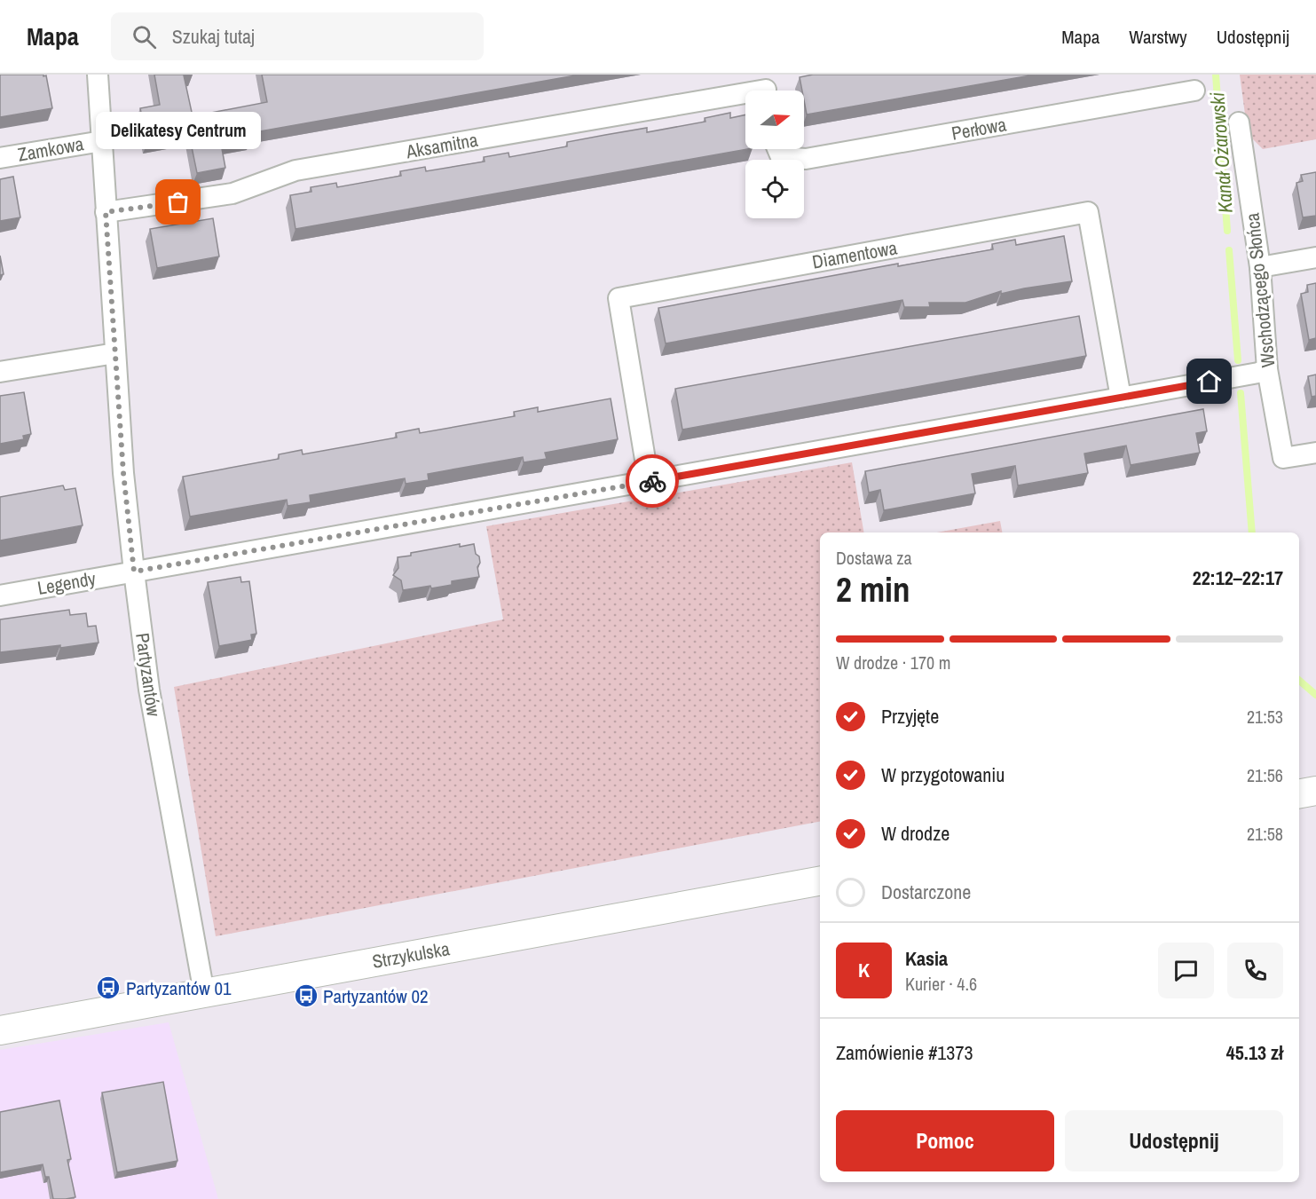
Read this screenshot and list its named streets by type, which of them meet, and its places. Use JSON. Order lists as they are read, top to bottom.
{
  "streets": {
    "street": [
      "Perłowa",
      "Aksamitna",
      "Zamkowa",
      "Diamentowa",
      "Wschodzącego Słońca",
      "Legendy",
      "Partyzantów",
      "Strzykulska"
    ]
  },
  "crossings": [
    ["Aksamitna", "Partyzantów"],
    ["Zamkowa", "Partyzantów"],
    ["Diamentowa", "Legendy"],
    ["Wschodzącego Słońca", "Legendy"],
    ["Legendy", "Partyzantów"],
    ["Partyzantów", "Strzykulska"]
  ],
  "water": ["Kanał Ożarowski"],
  "places": {
    "other": ["Delikatesy Centrum"],
    "bus stop": ["Partyzantów 01", "Partyzantów 02"]
  },
  "north": "right",
  "page": {
    "header": "Mapa",
    "search": "Szukaj tutaj",
    "nav": ["Mapa", "Warstwy", "Udostępnij"],
    "bubble": "Delikatesy Centrum",
    "heading": ["2 min", "Dostawa za", "22:12–22:17"],
    "panel": [
      "Kasia",
      "Kurier · 4.6",
      "Zamówienie #1373",
      "45.13 zł"
    ],
    "bar": "W drodze · 170 m",
    "list": [
      ["Przyjęte", "21:53"],
      ["W przygotowaniu", "21:56"],
      ["W drodze", "21:58"],
      "Dostarczone"
    ],
    "round": "K",
    "buttons": ["Pomoc", "Udostępnij"]
  }
}
